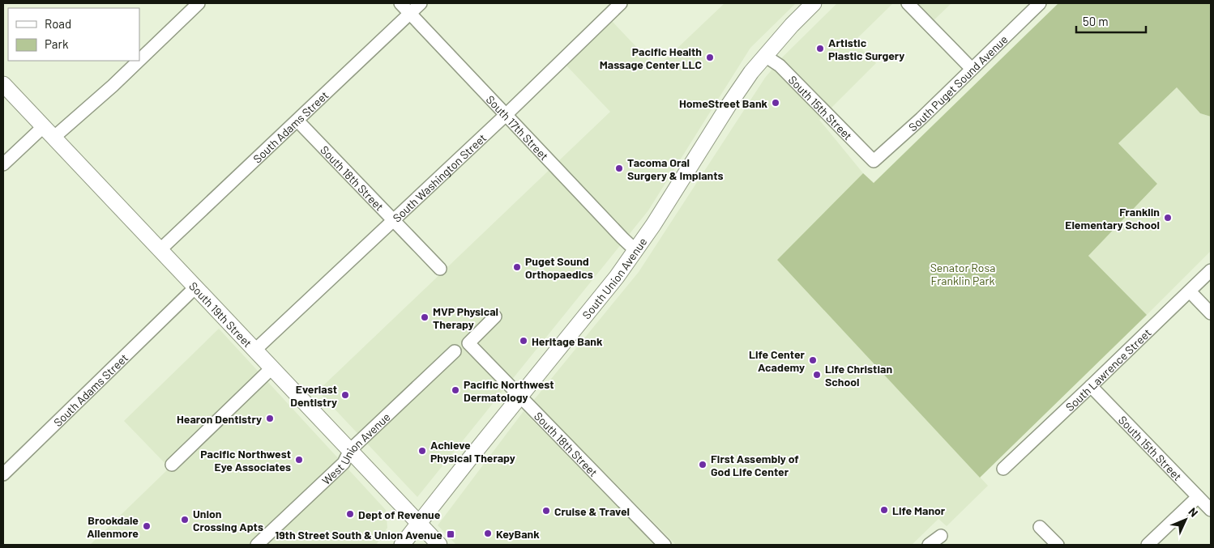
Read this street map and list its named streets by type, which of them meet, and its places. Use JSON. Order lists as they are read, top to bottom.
{
  "streets": {
    "main road": ["South Union Avenue", "South 19th Street"],
    "street": [
      "South Puget Sound Avenue",
      "South 15th Street",
      "South Adams Street",
      "South 17th Street",
      "South 18th Street",
      "South Washington Street",
      "South Lawrence Street",
      "West Union Avenue"
    ]
  },
  "crossings": [
    ["South Puget Sound Avenue", "South 15th Street"],
    ["South 15th Street", "South Union Avenue"],
    ["South 15th Street", "South Lawrence Street"],
    ["South Adams Street", "South 17th Street"],
    ["South Adams Street", "South 18th Street"],
    ["South Adams Street", "South 19th Street"],
    ["South 17th Street", "South Washington Street"],
    ["South 17th Street", "South Union Avenue"],
    ["South 18th Street", "South Washington Street"],
    ["South 18th Street", "South Union Avenue"],
    ["South Washington Street", "South 19th Street"],
    ["South Union Avenue", "South 19th Street"],
    ["South 19th Street", "West Union Avenue"]
  ],
  "parks": ["Senator Rosa Franklin Park"],
  "places": {
    "other": [
      "Artistic Plastic Surgery",
      "Pacific Health Massage Center LLC",
      "HomeStreet Bank",
      "Tacoma Oral Surgery & Implants",
      "Franklin Elementary School",
      "Puget Sound Orthopaedics",
      "MVP Physical Therapy",
      "Heritage Bank",
      "Life Center Academy",
      "Life Christian School",
      "Pacific Northwest Dermatology",
      "Everlast Dentistry",
      "Hearon Dentistry",
      "Achieve Physical Therapy",
      "Pacific Northwest Eye Associates",
      "First Assembly of God Life Center",
      "Life Manor",
      "Cruise & Travel",
      "Dept of Revenue",
      "Union Crossing Apts",
      "Brookdale Allenmore",
      "KeyBank"
    ],
    "transit": ["19th Street South & Union Avenue"]
  },
  "legend": ["Road", "Park"],
  "scale_bar": "50 m",
  "north": "top right"
}
